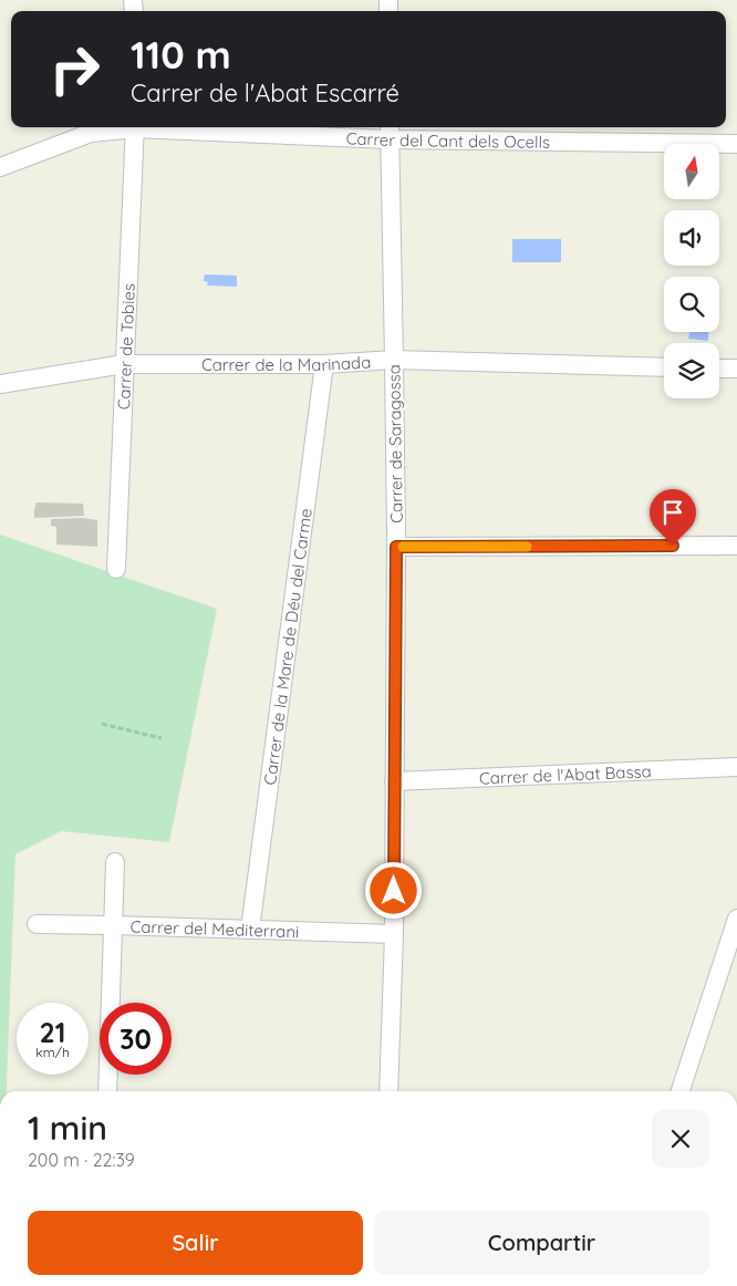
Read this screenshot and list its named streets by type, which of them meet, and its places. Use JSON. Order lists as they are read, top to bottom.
{
  "streets": {
    "street": [
      "Carrer del Cant dels Ocells",
      "Carrer de Tobies",
      "Carrer de la Marinada",
      "Carrer de Saragossa",
      "Carrer de la Mare de Déu del Carme",
      "Carrer de l'Abat Bassa",
      "Carrer del Mediterrani"
    ]
  },
  "crossings": [
    ["Carrer del Cant dels Ocells", "Carrer de Saragossa"],
    ["Carrer de Tobies", "Carrer de la Marinada"],
    ["Carrer de la Marinada", "Carrer de Saragossa"],
    ["Carrer de la Marinada", "Carrer de la Mare de Déu del Carme"],
    ["Carrer de Saragossa", "Carrer de l'Abat Bassa"],
    ["Carrer de Saragossa", "Carrer del Mediterrani"],
    ["Carrer de la Mare de Déu del Carme", "Carrer del Mediterrani"]
  ],
  "north": "top",
  "page": {
    "turn": ["110 m", "Carrer de l'Abat Escarré"],
    "speed": "21 km/h",
    "limit": "30",
    "heading": ["1 min", "200 m · 22:39"],
    "buttons": ["Salir", "Compartir"]
  }
}
